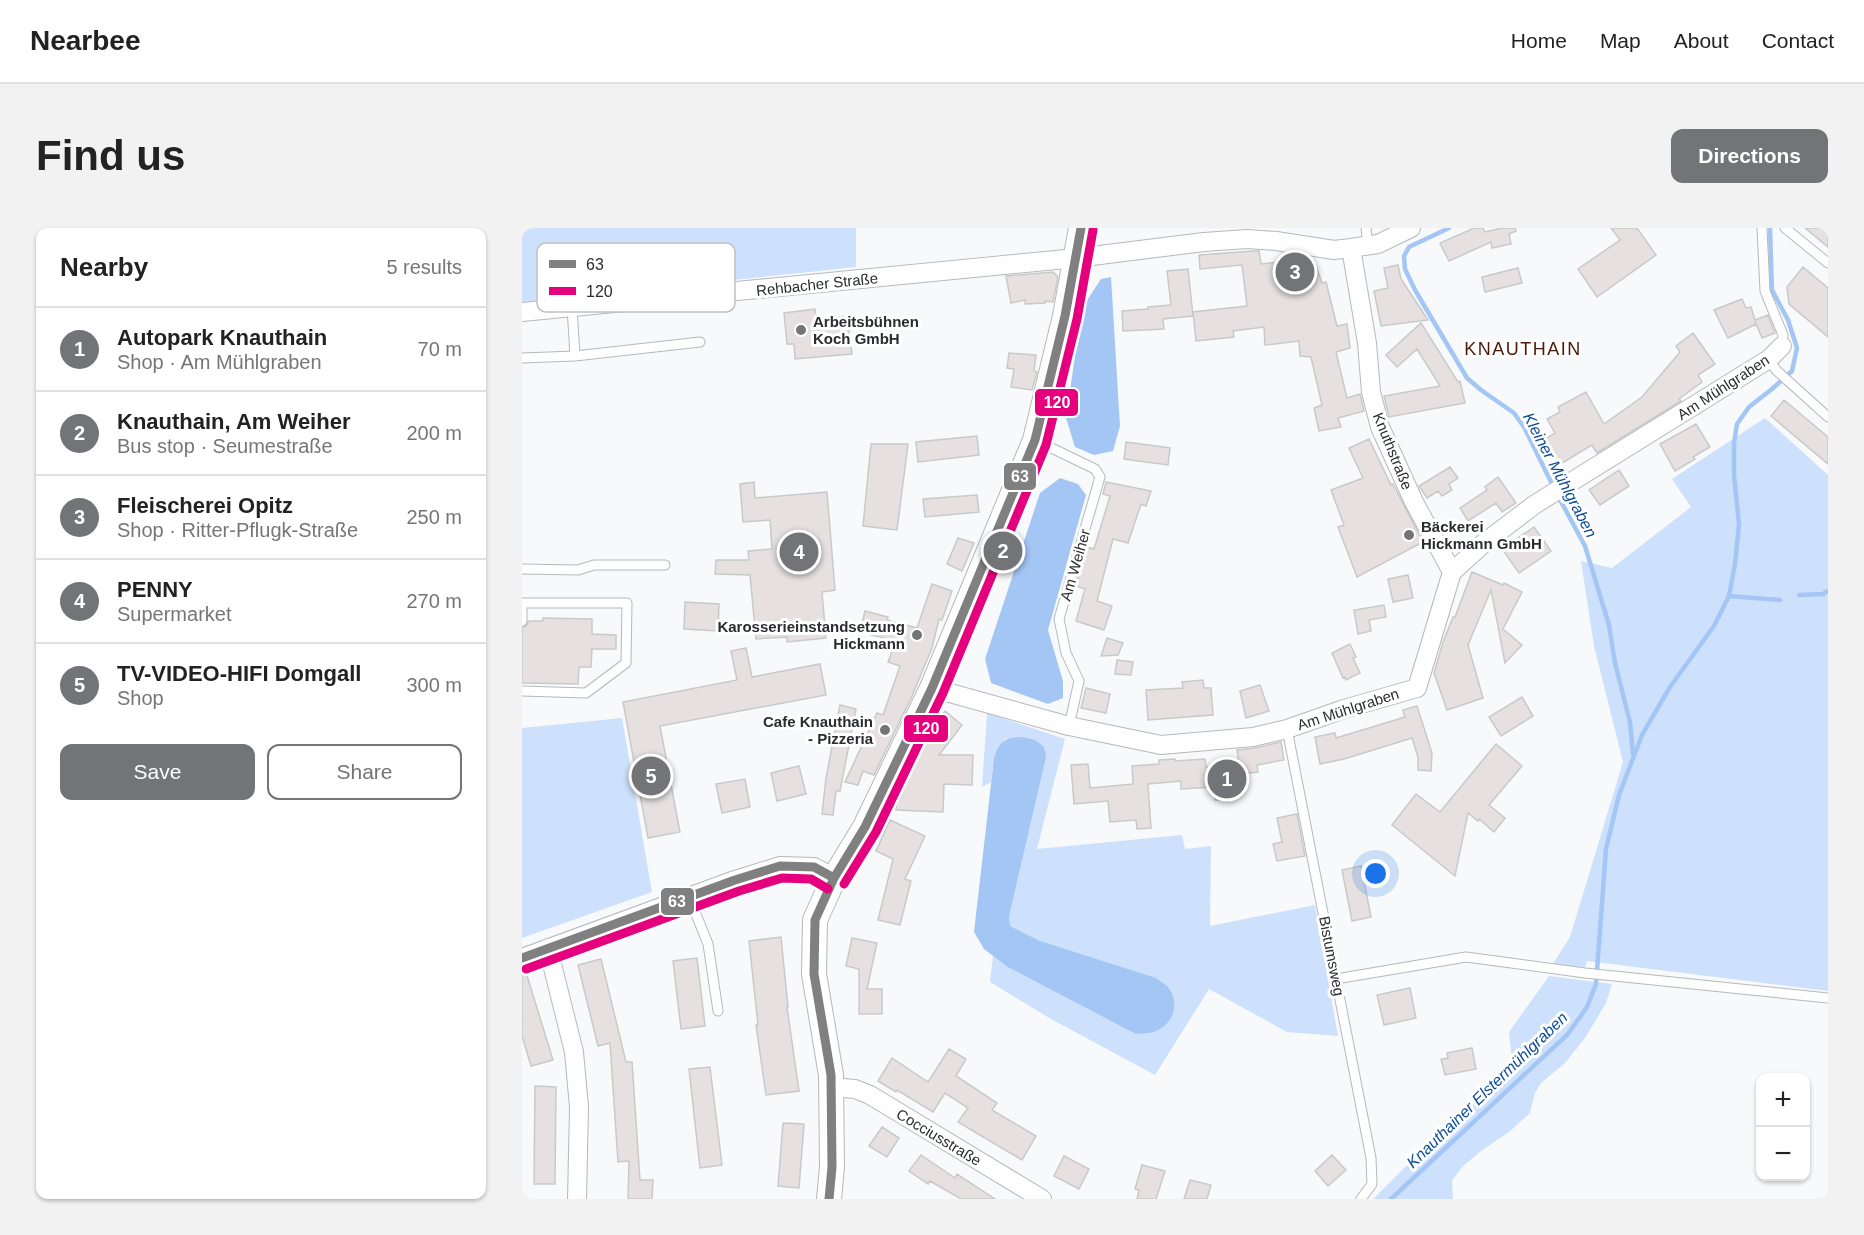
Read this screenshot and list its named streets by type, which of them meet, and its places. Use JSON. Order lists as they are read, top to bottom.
{
  "streets": {
    "street": [
      "Rehbacher Straße",
      "Am Mühlgraben",
      "Knuthstraße",
      "Cocciusstraße"
    ],
    "lane": ["Am Weiher", "Bistumsweg"]
  },
  "crossings": [
    ["Rehbacher Straße", "Knuthstraße"],
    ["Am Mühlgraben", "Knuthstraße"],
    ["Am Mühlgraben", "Am Weiher"],
    ["Am Mühlgraben", "Bistumsweg"]
  ],
  "districts": ["KNAUTHAIN"],
  "water": ["Kleiner Mühlgraben", "Knauthainer Elstermühlgraben"],
  "places": [
    "Arbeitsbühnen Koch GmbH",
    "Bäckerei Hickmann GmbH",
    "Karosserieinstandsetzung Hickmann",
    "Cafe Knauthain - Pizzeria"
  ],
  "lines": ["transit line 63", "transit line 120"],
  "legend": ["63", "120"],
  "page": {
    "header": "Nearbee",
    "nav": [
      "Home",
      "Map",
      "About",
      "Contact"
    ],
    "buttons": [
      "Directions",
      ["Save", "Share"]
    ],
    "title": "Find us",
    "heading": ["Nearby", "5 results"],
    "pins": [
      "3",
      "2",
      "4",
      "5",
      "1"
    ],
    "list": [
      {
        "mark": "1",
        "name": "Autopark Knauthain",
        "note": "Shop · Am Mühlgraben",
        "value": "70 m"
      },
      {
        "mark": "2",
        "name": "Knauthain, Am Weiher",
        "note": "Bus stop · Seumestraße",
        "value": "200 m"
      },
      {
        "mark": "3",
        "name": "Fleischerei Opitz",
        "note": "Shop · Ritter-Pflugk-Straße",
        "value": "250 m"
      },
      {
        "mark": "4",
        "name": "PENNY",
        "note": "Supermarket",
        "value": "270 m"
      },
      {
        "mark": "5",
        "name": "TV-VIDEO-HIFI Domgall",
        "note": "Shop",
        "value": "300 m"
      }
    ],
    "map_buttons": ["+", "−"]
  }
}
